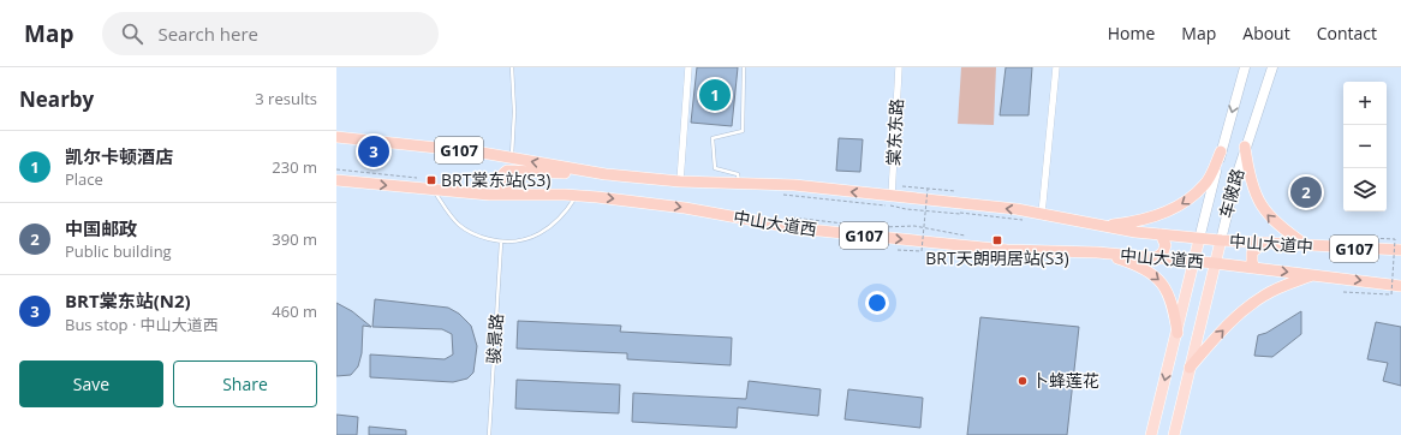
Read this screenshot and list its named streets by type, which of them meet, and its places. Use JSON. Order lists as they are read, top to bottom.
{
  "streets": {
    "highway": ["G107", "中山大道西", "中山大道中"],
    "main road": ["车陂路"],
    "street": ["棠东东路"],
    "lane": ["骏景路"]
  },
  "crossings": [
    ["棠东东路", "中山大道西"],
    ["车陂路", "中山大道西"],
    ["车陂路", "中山大道中"],
    ["中山大道西", "中山大道中"]
  ],
  "places": {
    "transit": ["BRT棠东站(S3)", "BRT天朗明居站(S3)"],
    "other": ["卜蜂莲花"]
  },
  "page": {
    "header": "Map",
    "search": "Search here",
    "nav": [
      "Home",
      "Map",
      "About",
      "Contact"
    ],
    "heading": ["Nearby", "3 results"],
    "pins": ["1", "3", "2"],
    "map_buttons": ["+", "−"],
    "list": [
      {
        "mark": "1",
        "name": "凯尔卡顿酒店",
        "note": "Place",
        "value": "230 m"
      },
      {
        "mark": "2",
        "name": "中国邮政",
        "note": "Public building",
        "value": "390 m"
      },
      {
        "mark": "3",
        "name": "BRT棠东站(N2)",
        "note": "Bus stop · 中山大道西",
        "value": "460 m"
      }
    ],
    "buttons": ["Save", "Share"]
  }
}
